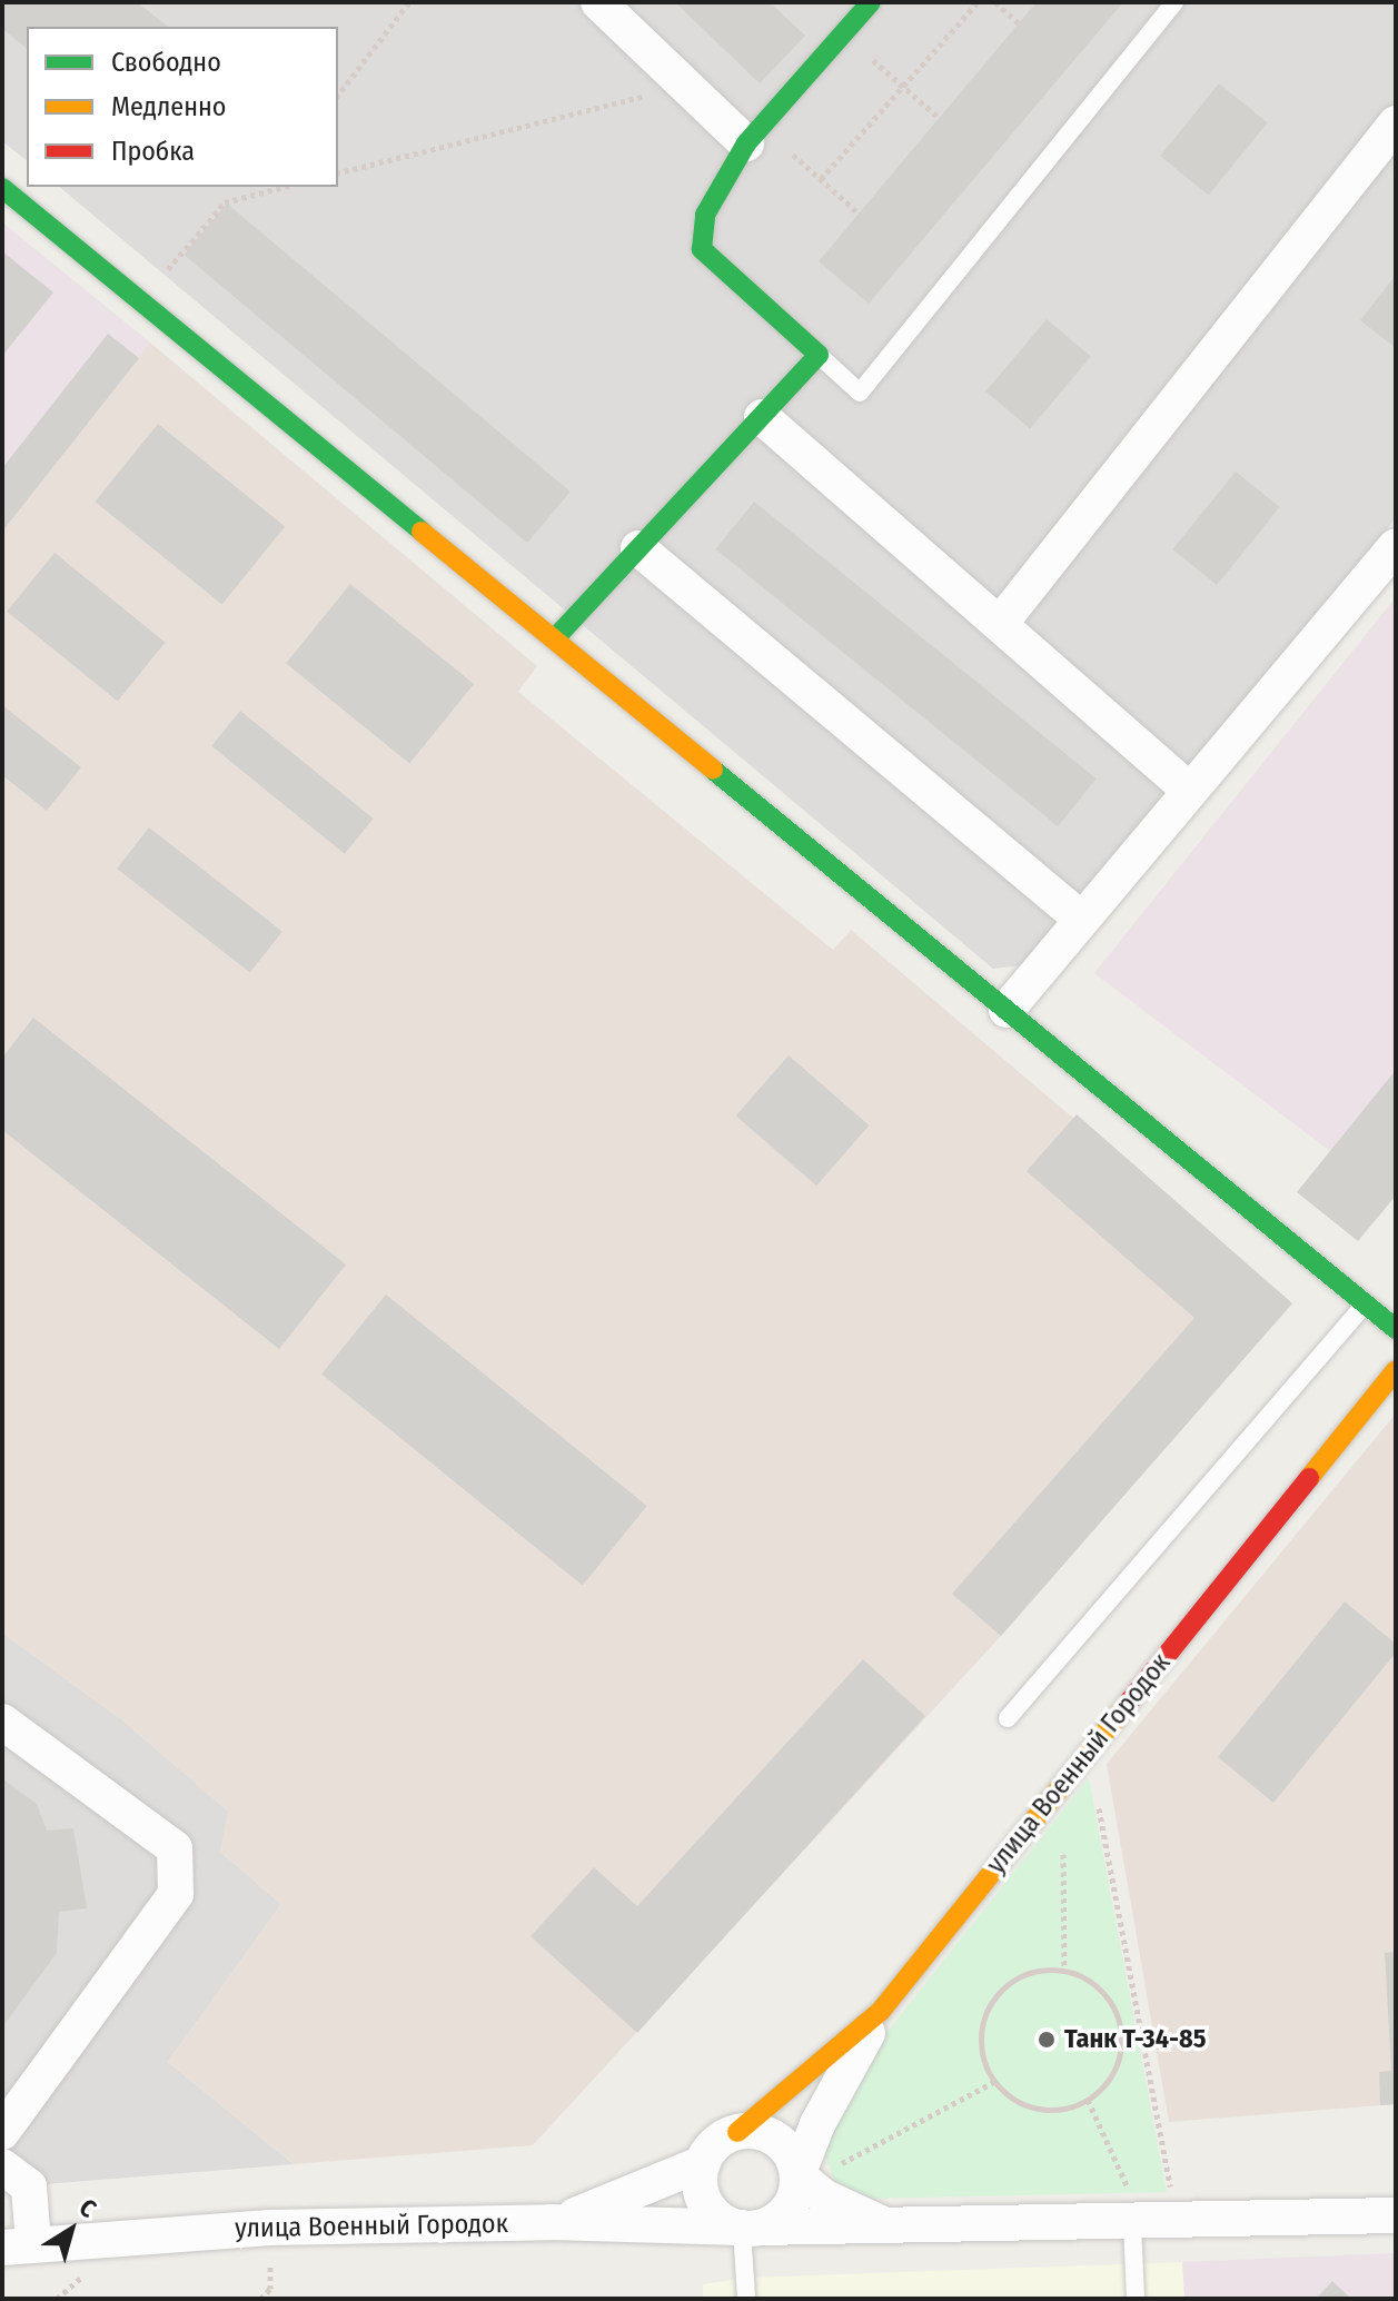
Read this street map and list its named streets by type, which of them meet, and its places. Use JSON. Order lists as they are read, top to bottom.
{
  "streets": {
    "street": ["улица Военный Городок"]
  },
  "places": ["Танк Т-34-85"],
  "legend": ["Свободно", "Медленно", "Пробка"],
  "north": "top right"
}
